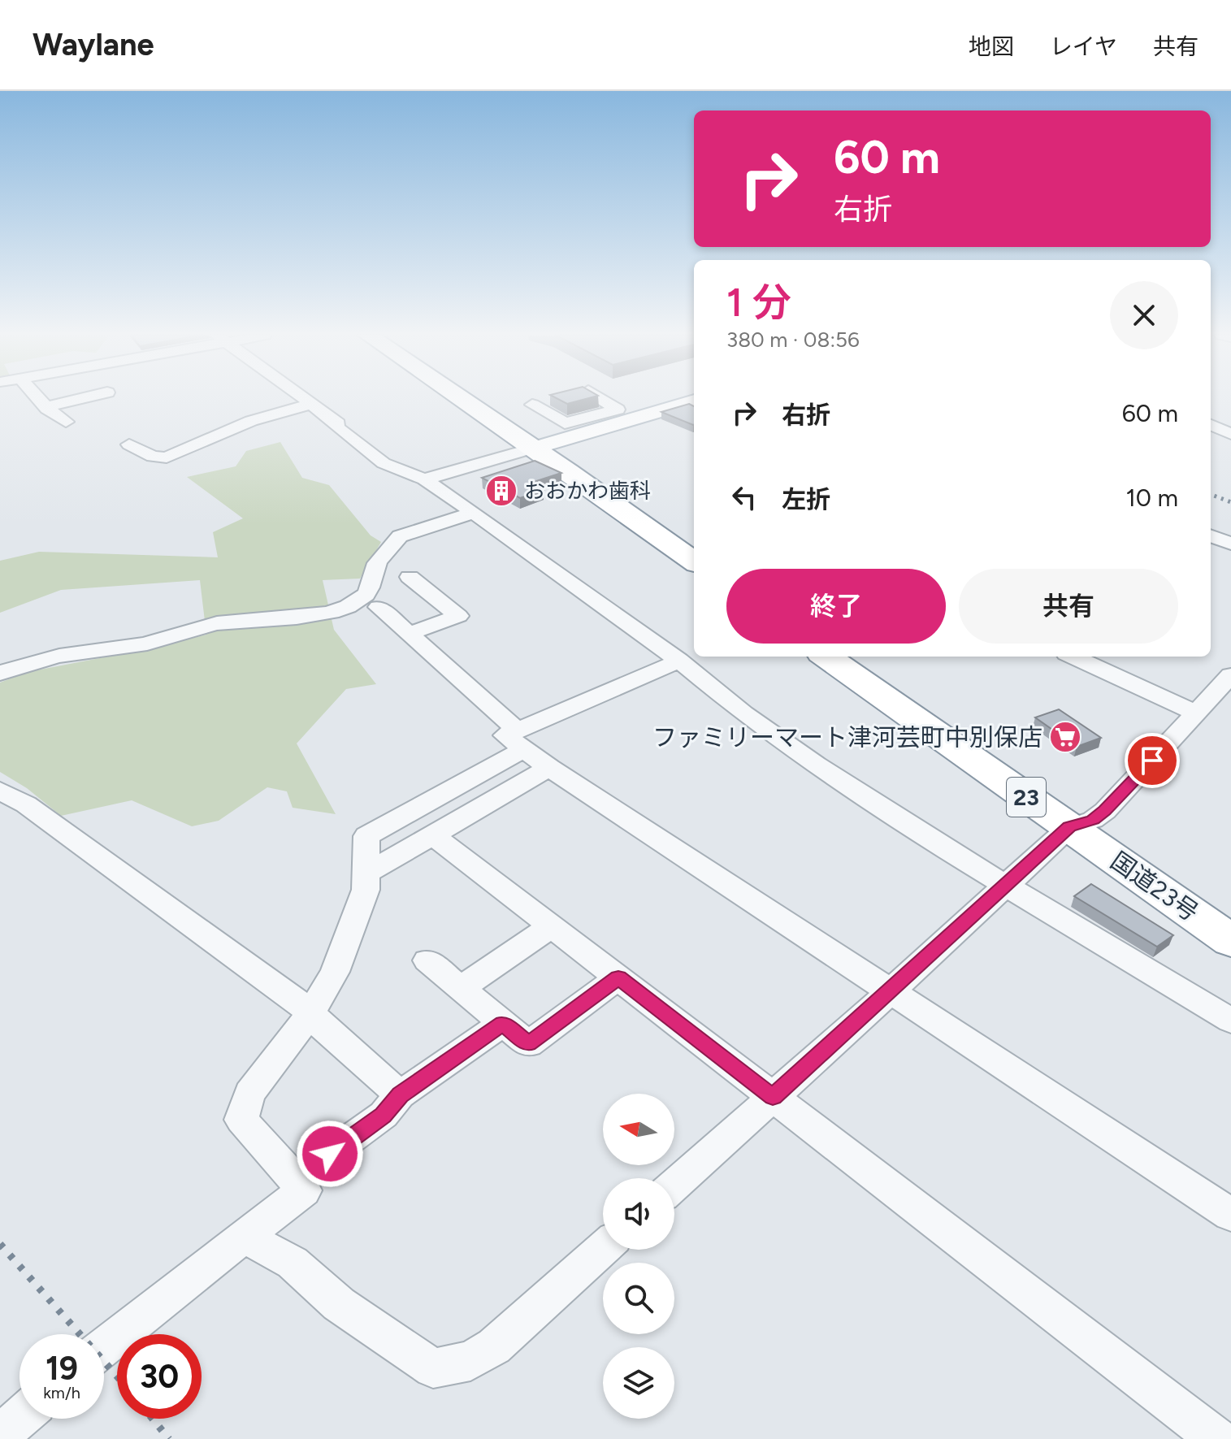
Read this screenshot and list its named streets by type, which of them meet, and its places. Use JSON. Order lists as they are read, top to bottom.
{
  "streets": {
    "highway": ["23", "国道23号"]
  },
  "places": {
    "building": ["おおかわ歯科"],
    "supermarket": ["ファミリーマート津河芸町中別保店"]
  },
  "north": "left",
  "page": {
    "header": "Waylane",
    "nav": ["地図", "レイヤ", "共有"],
    "turn": ["60 m", "右折"],
    "heading": ["1 分", "380 m · 08:56"],
    "list": [
      {
        "name": "右折",
        "value": "60 m"
      },
      {
        "name": "左折",
        "value": "10 m"
      }
    ],
    "buttons": ["終了", "共有"],
    "speed": "19 km/h",
    "limit": "30"
  }
}
